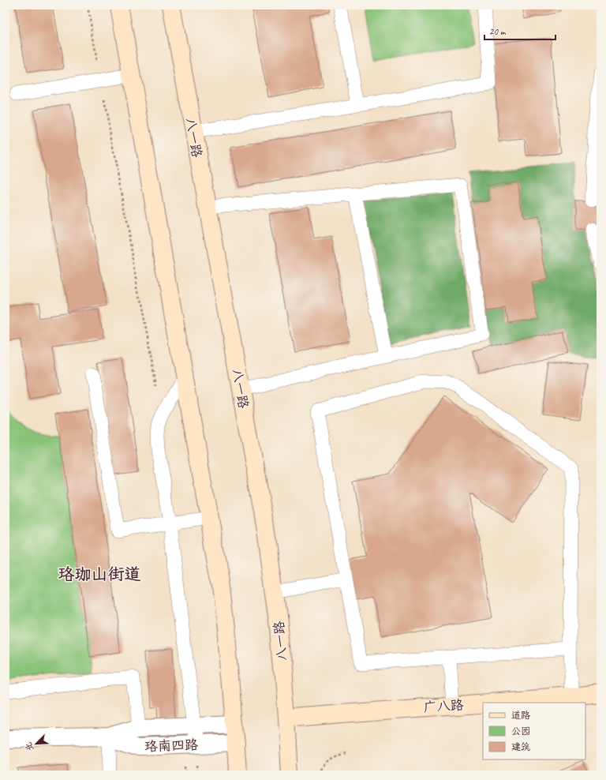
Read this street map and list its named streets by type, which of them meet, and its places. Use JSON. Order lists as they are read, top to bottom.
{
  "streets": {
    "main road": ["八一路", "广八路"],
    "street": ["珞南四路"]
  },
  "crossings": [
    ["八一路", "广八路"]
  ],
  "districts": ["珞珈山街道"],
  "legend": ["道路", "公园", "建筑"],
  "scale_bar": "20 m",
  "north": "bottom left"
}
